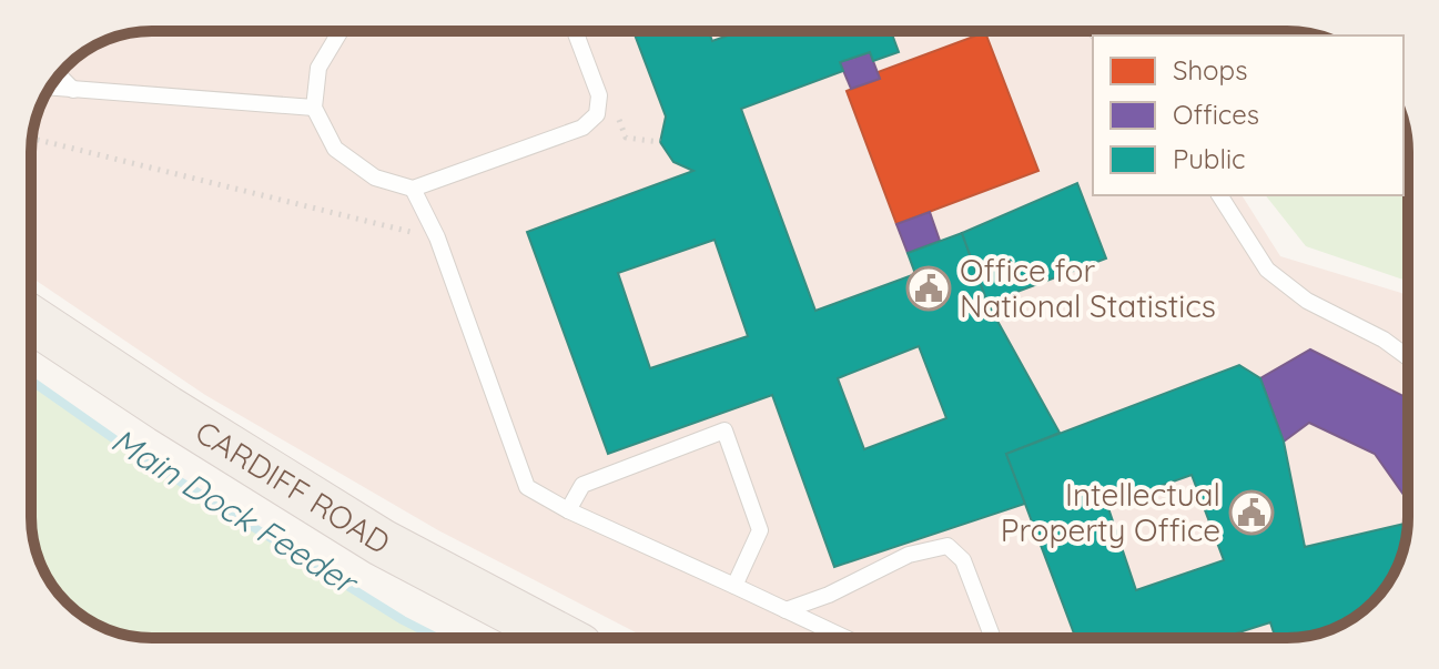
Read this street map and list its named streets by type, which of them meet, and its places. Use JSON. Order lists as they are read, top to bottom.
{
  "streets": {
    "main road": ["CARDIFF ROAD"]
  },
  "water": ["Main Dock Feeder"],
  "places": {
    "public building": ["Office for National Statistics", "Intellectual Property Office"]
  },
  "legend": ["Shops", "Offices", "Public"]
}
